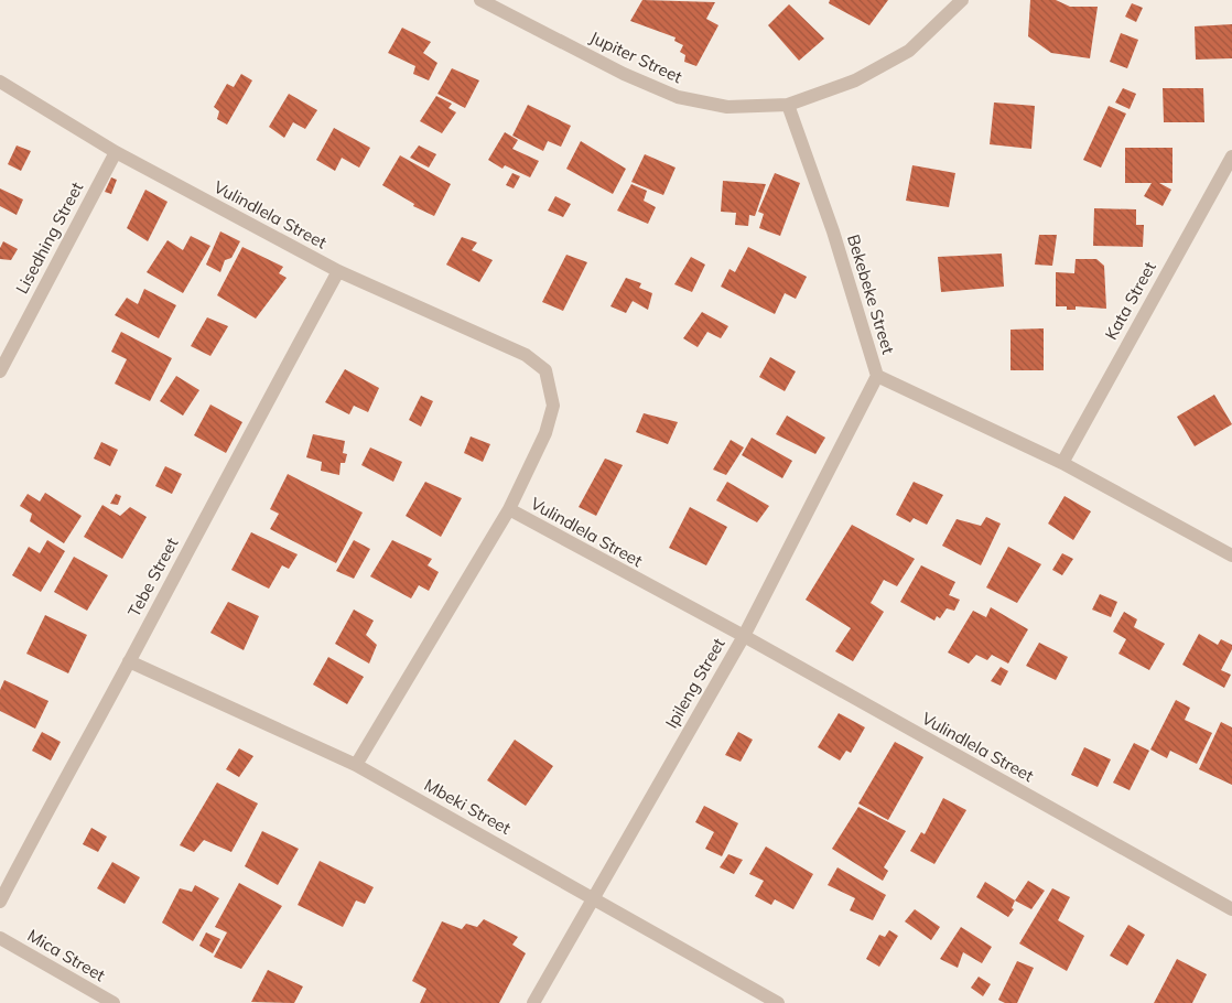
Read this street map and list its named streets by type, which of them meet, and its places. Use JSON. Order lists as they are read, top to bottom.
{
  "streets": {
    "street": [
      "Jupiter Street",
      "Vulindlela Street",
      "Lisedhing Street",
      "Bekebeke Street",
      "Kata Street",
      "Tebe Street",
      "Ipileng Street",
      "Mbeki Street",
      "Mica Street"
    ]
  },
  "crossings": [
    ["Jupiter Street", "Bekebeke Street"],
    ["Vulindlela Street", "Lisedhing Street"],
    ["Vulindlela Street", "Tebe Street"],
    ["Vulindlela Street", "Ipileng Street"],
    ["Bekebeke Street", "Kata Street"],
    ["Bekebeke Street", "Ipileng Street"],
    ["Tebe Street", "Mbeki Street"],
    ["Ipileng Street", "Mbeki Street"]
  ]
}
